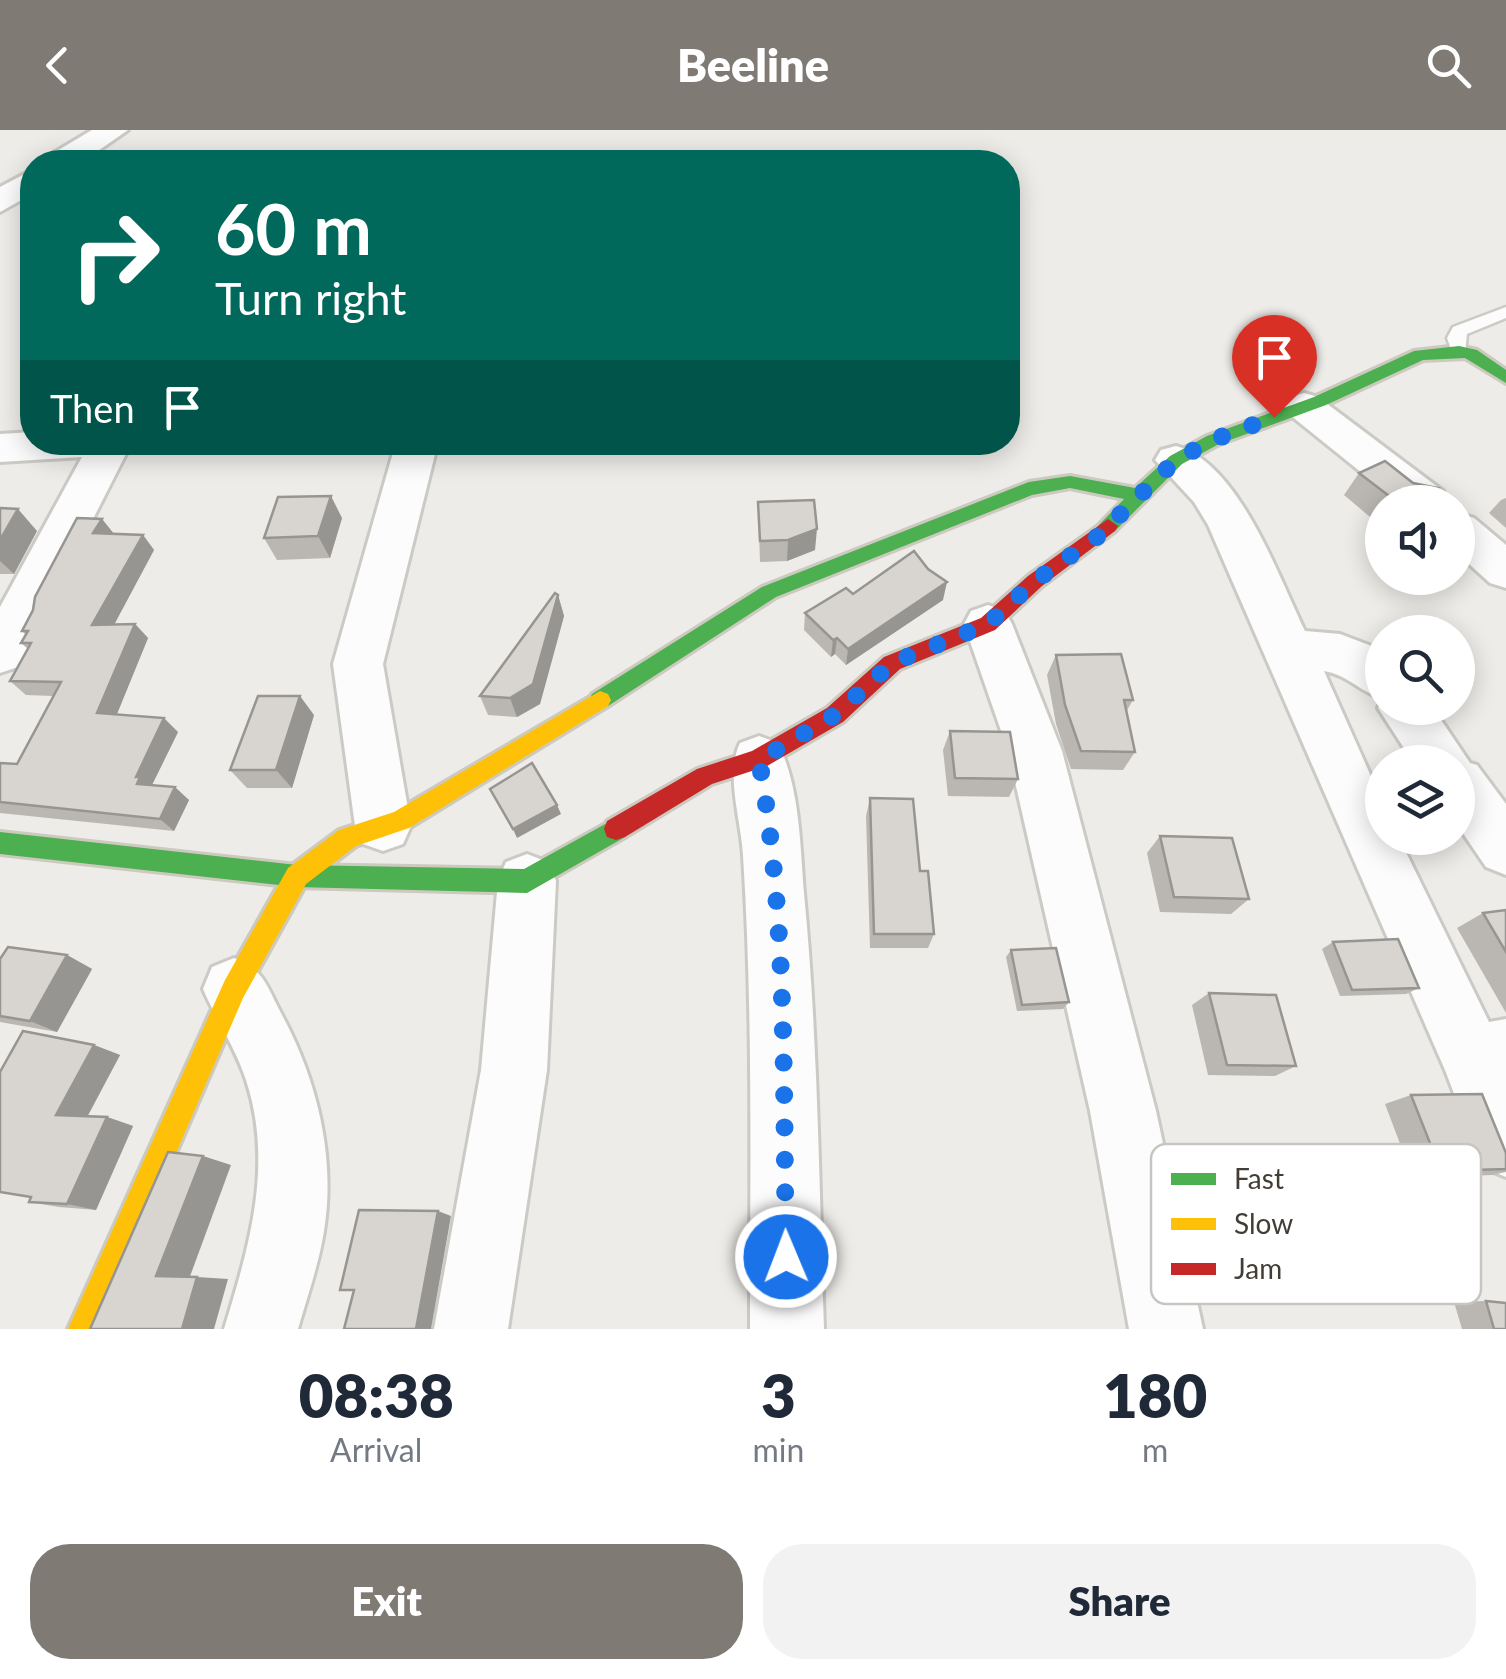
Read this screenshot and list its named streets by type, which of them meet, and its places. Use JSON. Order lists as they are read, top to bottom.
{
  "legend": ["Fast", "Slow", "Jam"],
  "page": {
    "header": "Beeline",
    "turn": ["60 m", "Turn right"],
    "then": "Then",
    "eta": [
      "08:38",
      "Arrival",
      "3",
      "min",
      "180",
      "m"
    ],
    "buttons": ["Exit", "Share"]
  }
}
